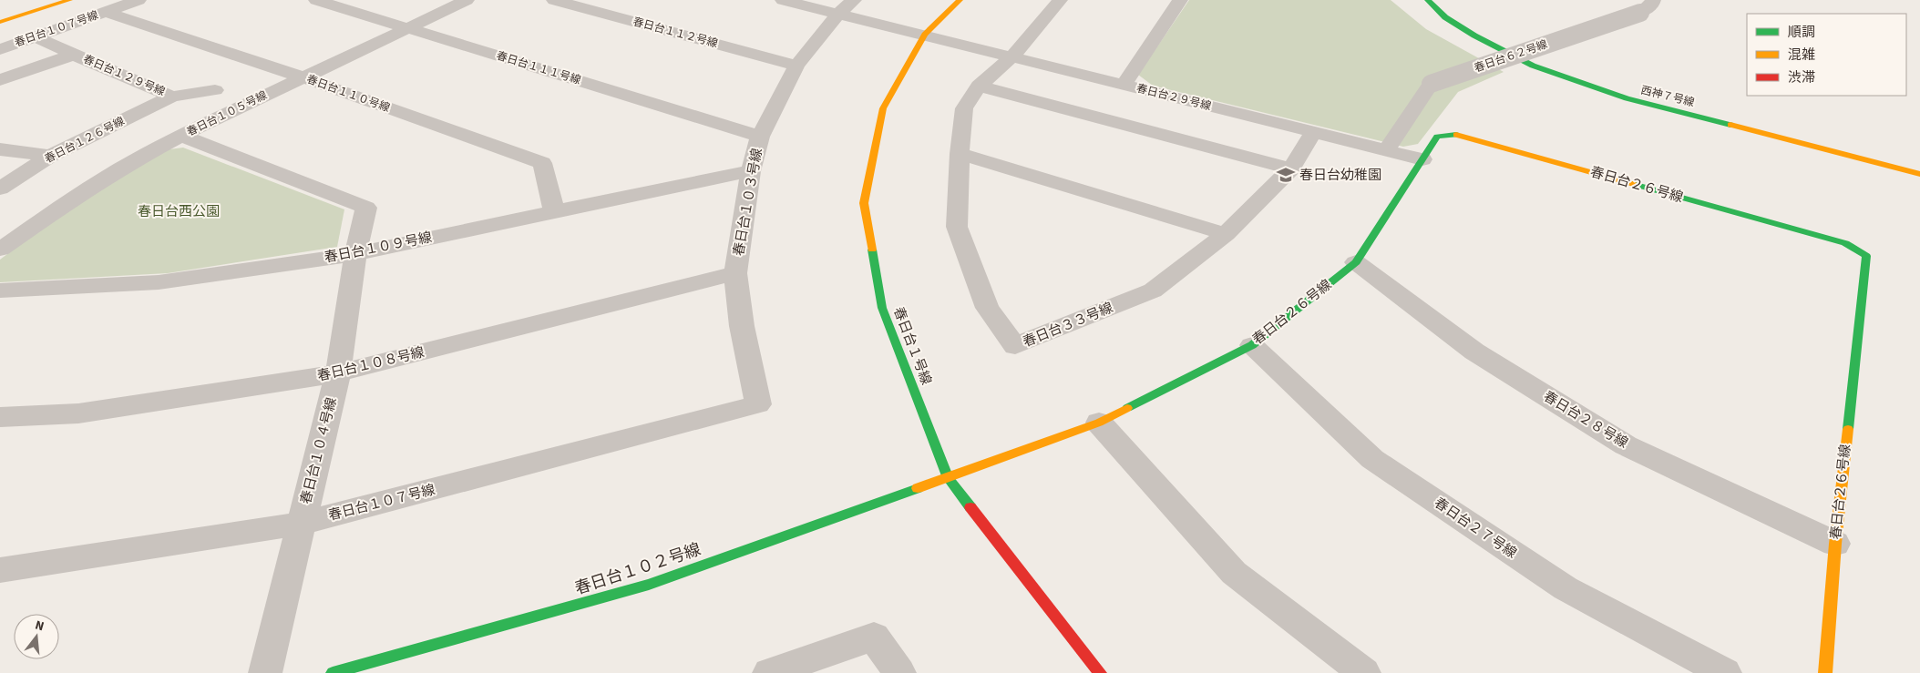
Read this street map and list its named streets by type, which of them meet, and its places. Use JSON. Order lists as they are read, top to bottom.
{
  "streets": {
    "street": [
      "春日台１０７号線",
      "春日台１１２号線",
      "春日台６２号線",
      "春日台１１１号線",
      "春日台１２９号線",
      "春日台１１０号線",
      "西神７号線",
      "春日台２９号線",
      "春日台１０５号線",
      "春日台１２６号線",
      "春日台２６号線",
      "春日台１０３号線",
      "春日台１０９号線",
      "春日台３３号線",
      "春日台１号線",
      "春日台１０８号線",
      "春日台２８号線",
      "春日台１０４号線",
      "春日台２７号線",
      "春日台１０２号線"
    ]
  },
  "crossings": [
    ["春日台１０７号線", "春日台１２９号線"],
    ["春日台１０７号線", "春日台１１０号線"],
    ["春日台１０７号線", "春日台１０３号線"],
    ["春日台１０７号線", "春日台１０４号線"],
    ["春日台１１２号線", "春日台１０３号線"],
    ["春日台１１１号線", "春日台１０５号線"],
    ["春日台１１１号線", "春日台１０３号線"],
    ["春日台１２９号線", "春日台１２６号線"],
    ["春日台１１０号線", "春日台１０５号線"],
    ["春日台１１０号線", "春日台１０９号線"],
    ["春日台２９号線", "春日台２６号線"],
    ["春日台２９号線", "春日台１０３号線"],
    ["春日台２９号線", "春日台３３号線"],
    ["春日台２９号線", "春日台１号線"],
    ["春日台１０５号線", "春日台１０４号線"],
    ["春日台２６号線", "春日台１号線"],
    ["春日台２６号線", "春日台２８号線"],
    ["春日台２６号線", "春日台２７号線"],
    ["春日台２６号線", "春日台１０２号線"],
    ["春日台１０３号線", "春日台１０９号線"],
    ["春日台１０３号線", "春日台１０８号線"],
    ["春日台１０９号線", "春日台１０４号線"],
    ["春日台１号線", "春日台１０２号線"],
    ["春日台１０８号線", "春日台１０４号線"]
  ],
  "parks": ["春日台西公園"],
  "places": {
    "school or university": ["春日台幼稚園"]
  },
  "legend": ["順調", "混雑", "渋滞"],
  "north": "top"
}
